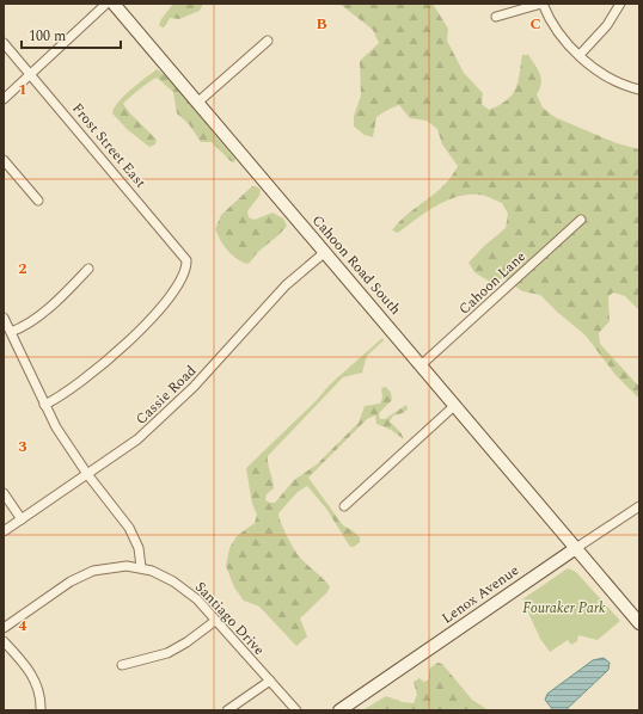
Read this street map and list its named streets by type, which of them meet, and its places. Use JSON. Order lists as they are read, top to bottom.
{
  "streets": {
    "main road": ["Cahoon Road South", "Lenox Avenue"],
    "street": [
      "Frost Street East",
      "Cahoon Lane",
      "Cassie Road",
      "Santiago Drive"
    ]
  },
  "crossings": [
    ["Cahoon Road South", "Cahoon Lane"],
    ["Cahoon Road South", "Cassie Road"],
    ["Cahoon Road South", "Lenox Avenue"]
  ],
  "parks": ["Fouraker Park"],
  "scale_bar": "100 m",
  "grid": {
    "columns": ["B", "C"],
    "rows": [
      "1",
      "2",
      "3",
      "4"
    ]
  }
}
